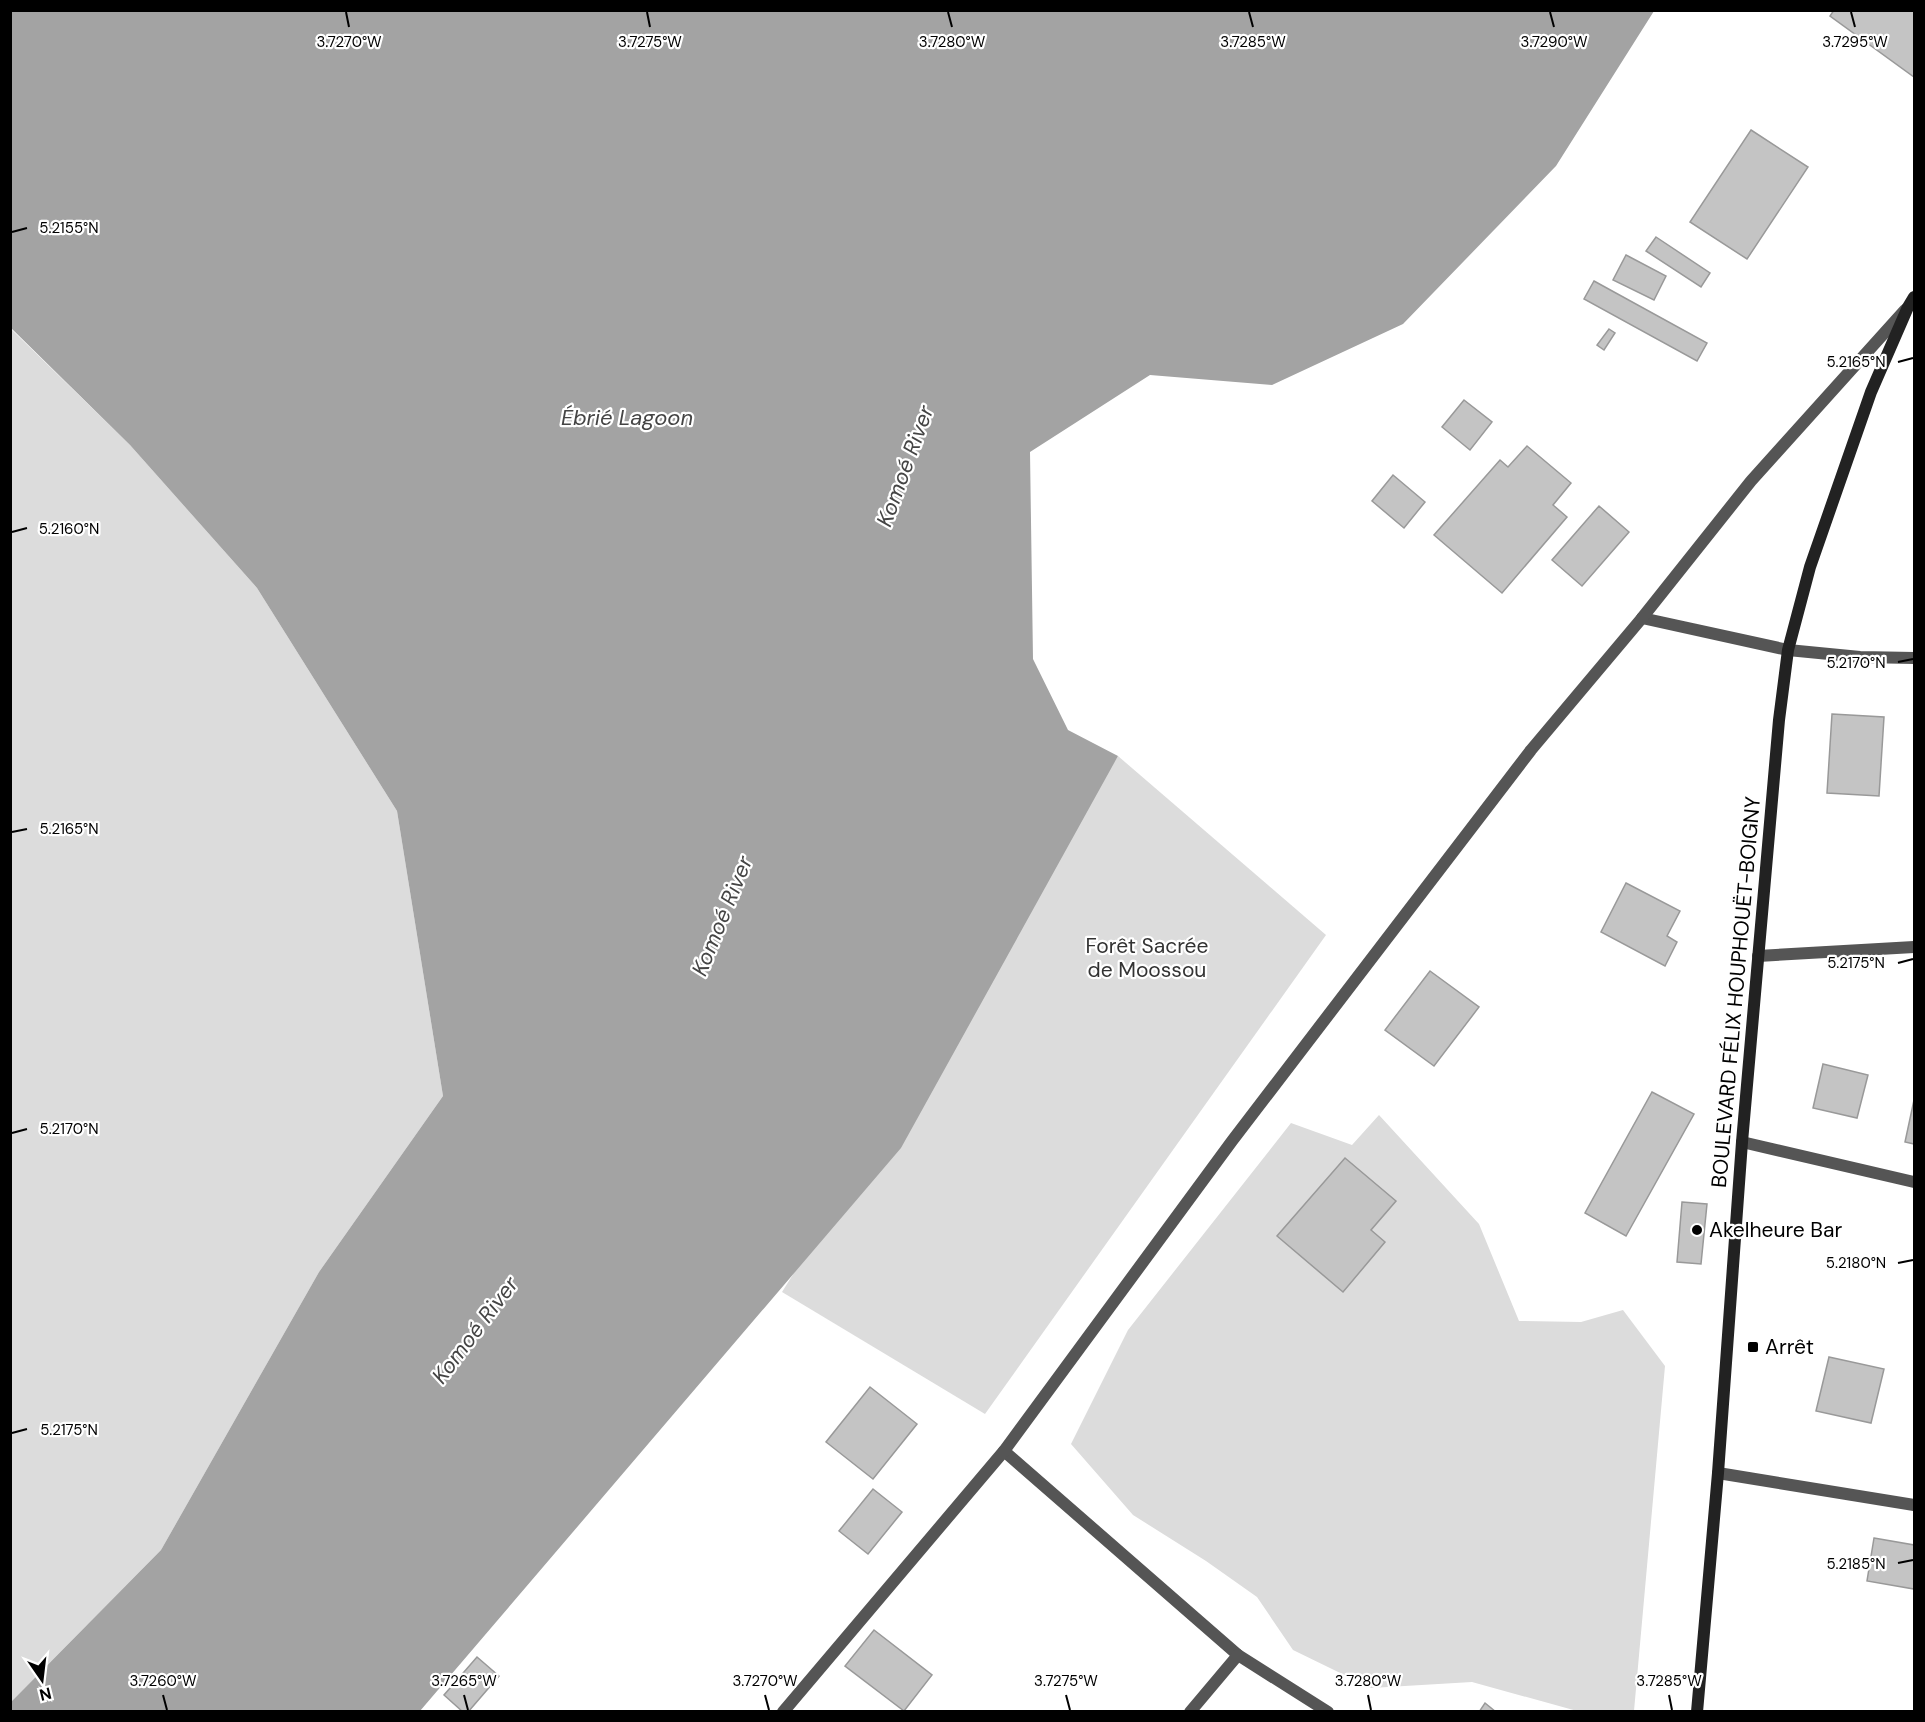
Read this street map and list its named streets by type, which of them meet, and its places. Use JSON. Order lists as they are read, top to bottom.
{
  "streets": {
    "street": ["BOULEVARD FÉLIX HOUPHOUËT-BOIGNY"]
  },
  "water": ["Ébrié Lagoon", "Komoé River"],
  "parks": ["Forêt Sacrée de Moossou"],
  "places": {
    "other": ["Akelheure Bar"],
    "transit": ["Arrêt"]
  },
  "north": "bottom",
  "coordinates": [
    "3.7270°W",
    "3.7275°W",
    "3.7280°W",
    "3.7285°W",
    "3.7290°W",
    "3.7295°W",
    "5.2155°N",
    "5.2165°N",
    "5.2160°N",
    "5.2170°N",
    "5.2175°N",
    "5.2180°N",
    "5.2185°N",
    "3.7260°W",
    "3.7265°W"
  ]
}
